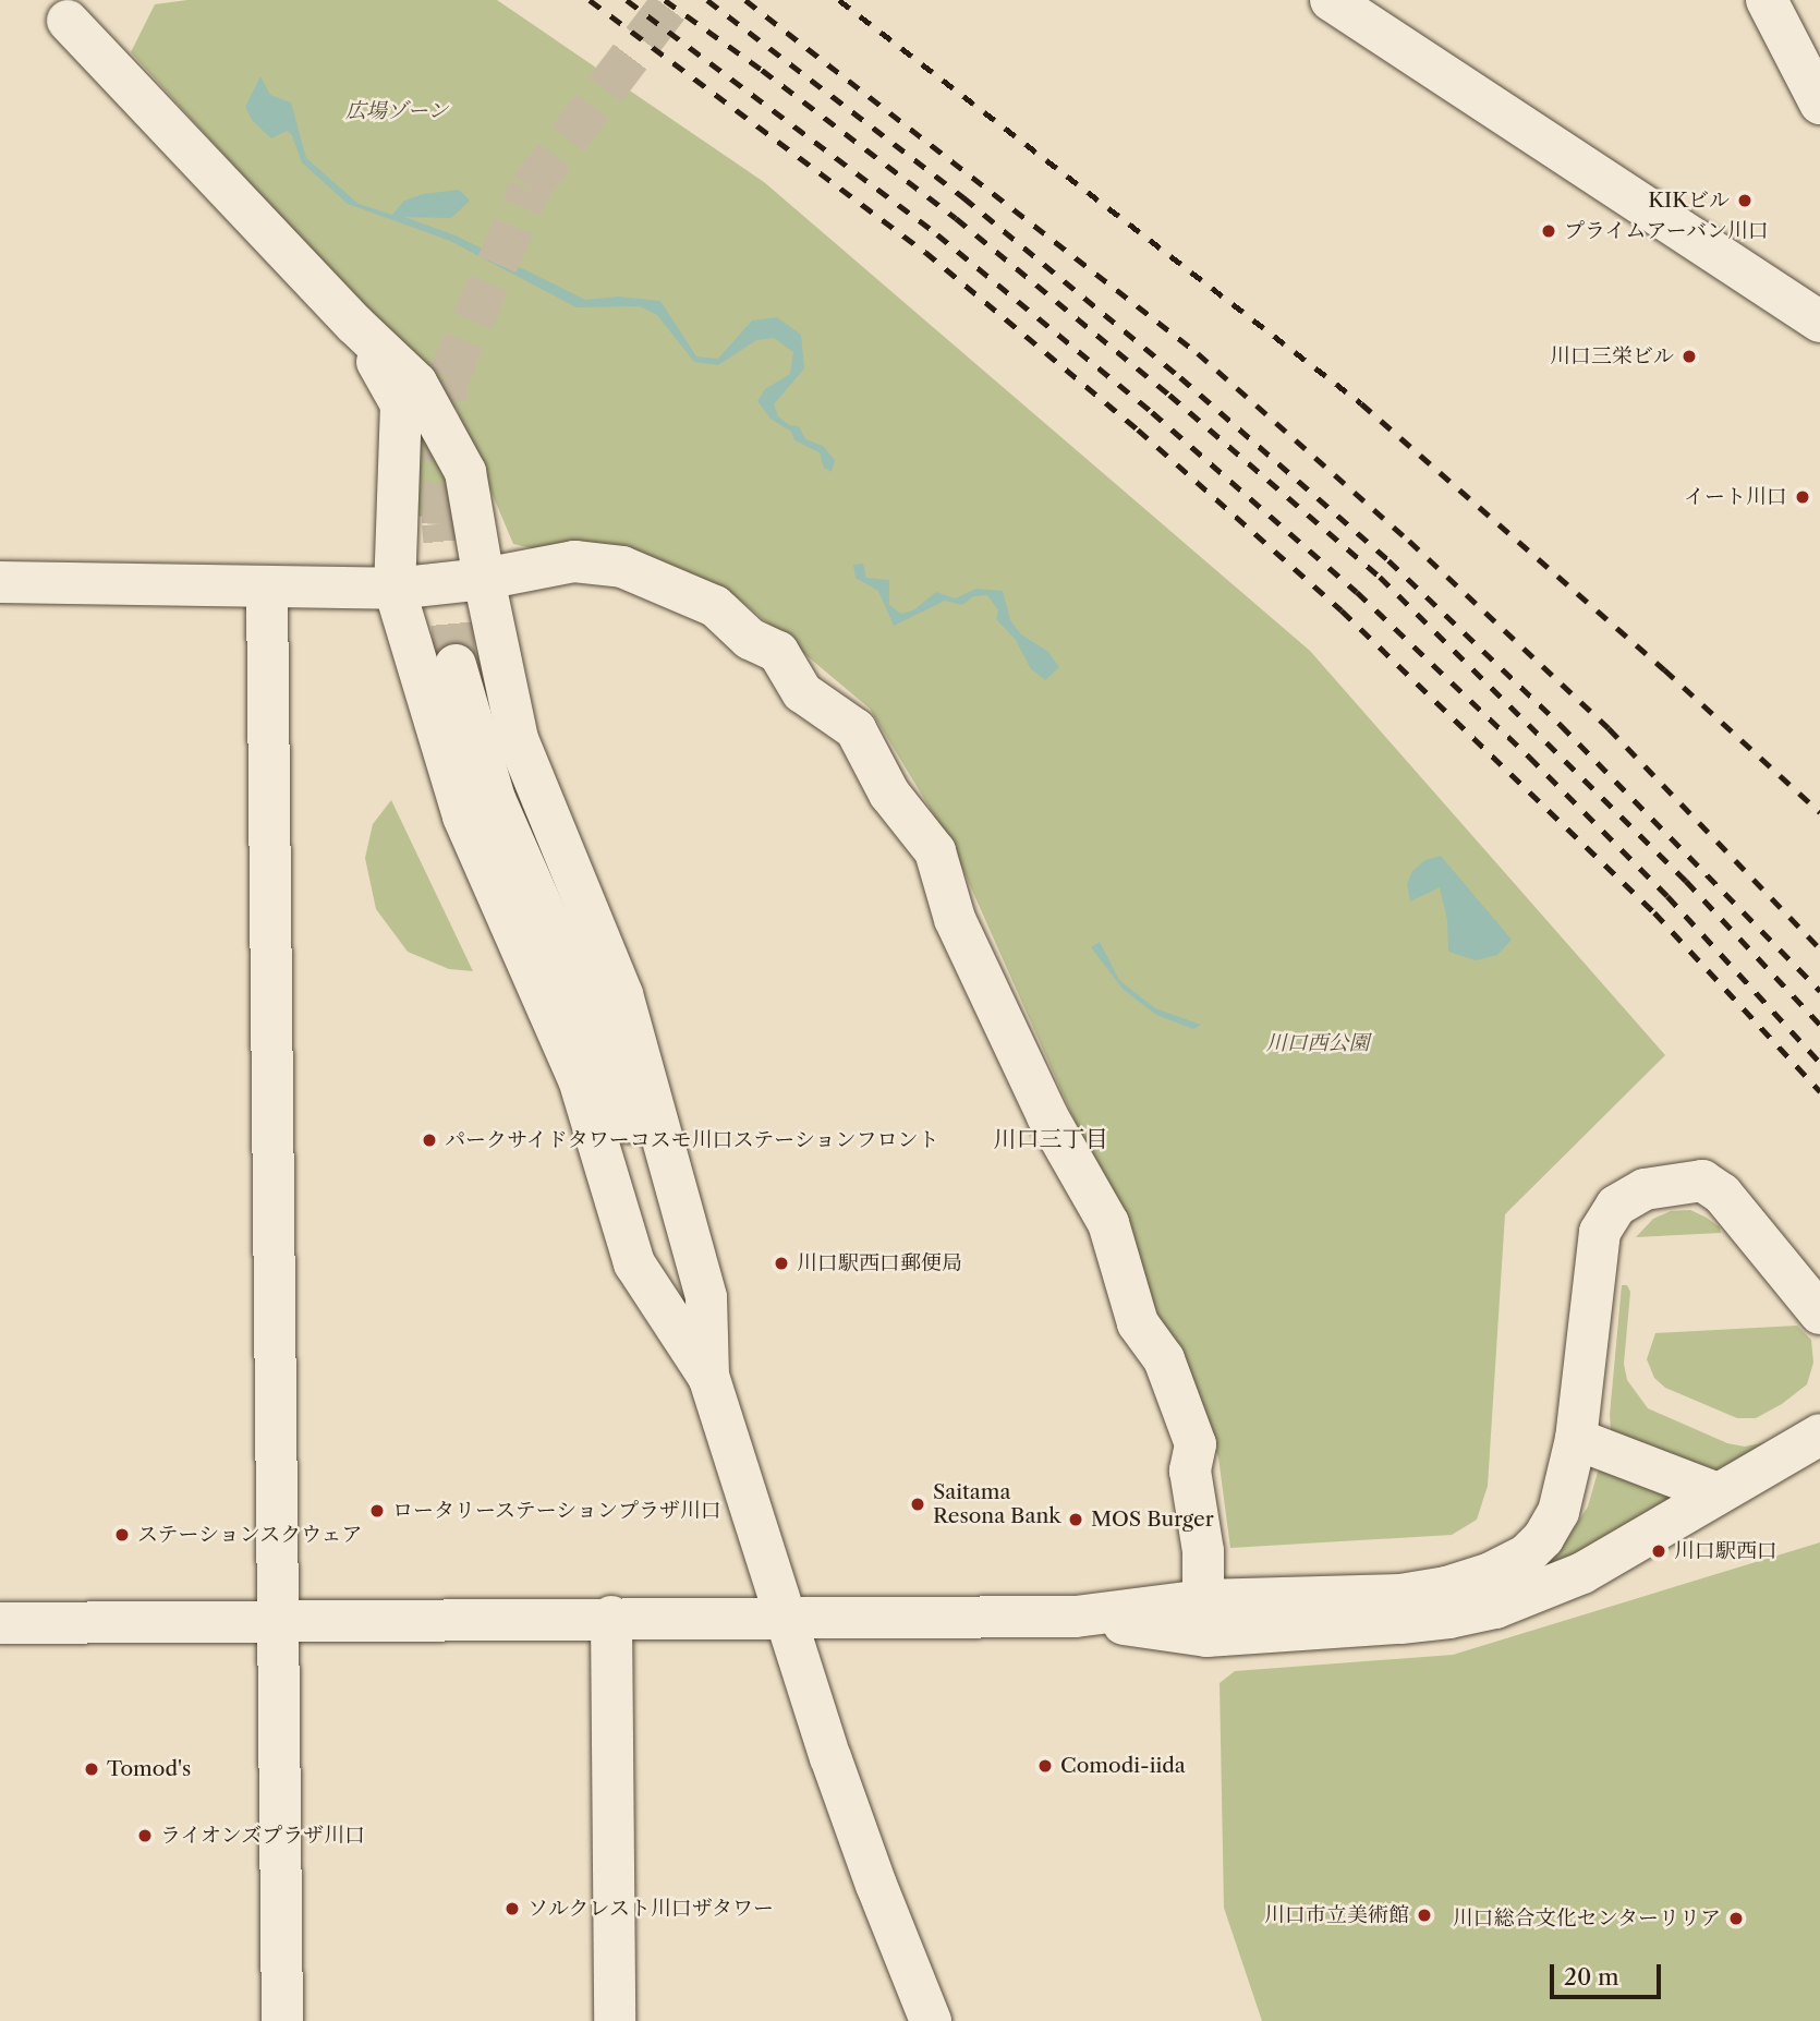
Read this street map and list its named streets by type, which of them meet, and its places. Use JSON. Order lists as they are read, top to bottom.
{
  "districts": ["川口三丁目"],
  "parks": ["広場ゾーン", "川口西公園"],
  "places": [
    "KIKビル",
    "プライムアーバン川口",
    "川口三栄ビル",
    "イート川口",
    "パークサイドタワーコスモ川口ステーションフロント",
    "川口駅西口郵便局",
    "Saitama Resona Bank",
    "ロータリーステーションプラザ川口",
    "MOS Burger",
    "ステーションスクウェア",
    "川口駅西口",
    "Comodi-iida",
    "Tomod's",
    "ライオンズプラザ川口",
    "ソルクレスト川口ザタワー",
    "川口市立美術館",
    "川口総合文化センターリリア"
  ],
  "scale_bar": "20 m"
}
